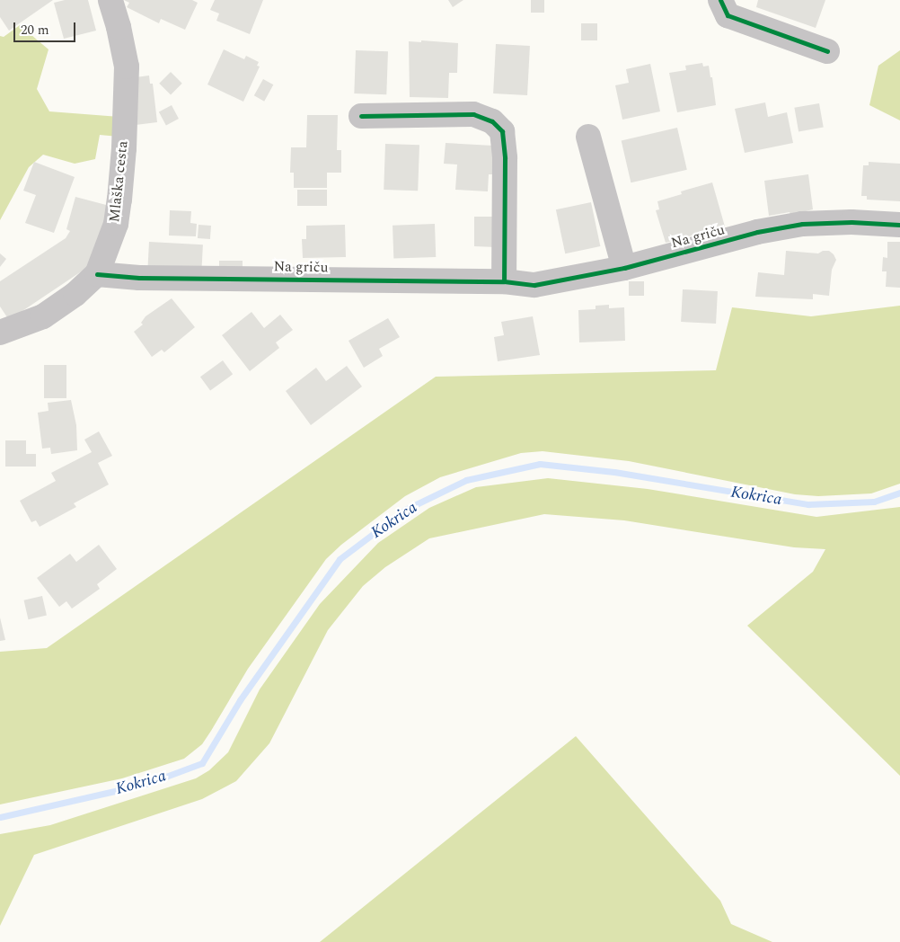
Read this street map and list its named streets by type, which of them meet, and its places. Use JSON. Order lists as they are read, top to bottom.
{
  "streets": {
    "street": ["Mlaška cesta", "Na griču"]
  },
  "crossings": [
    ["Mlaška cesta", "Na griču"]
  ],
  "water": ["Kokrica"],
  "scale_bar": "20 m"
}
